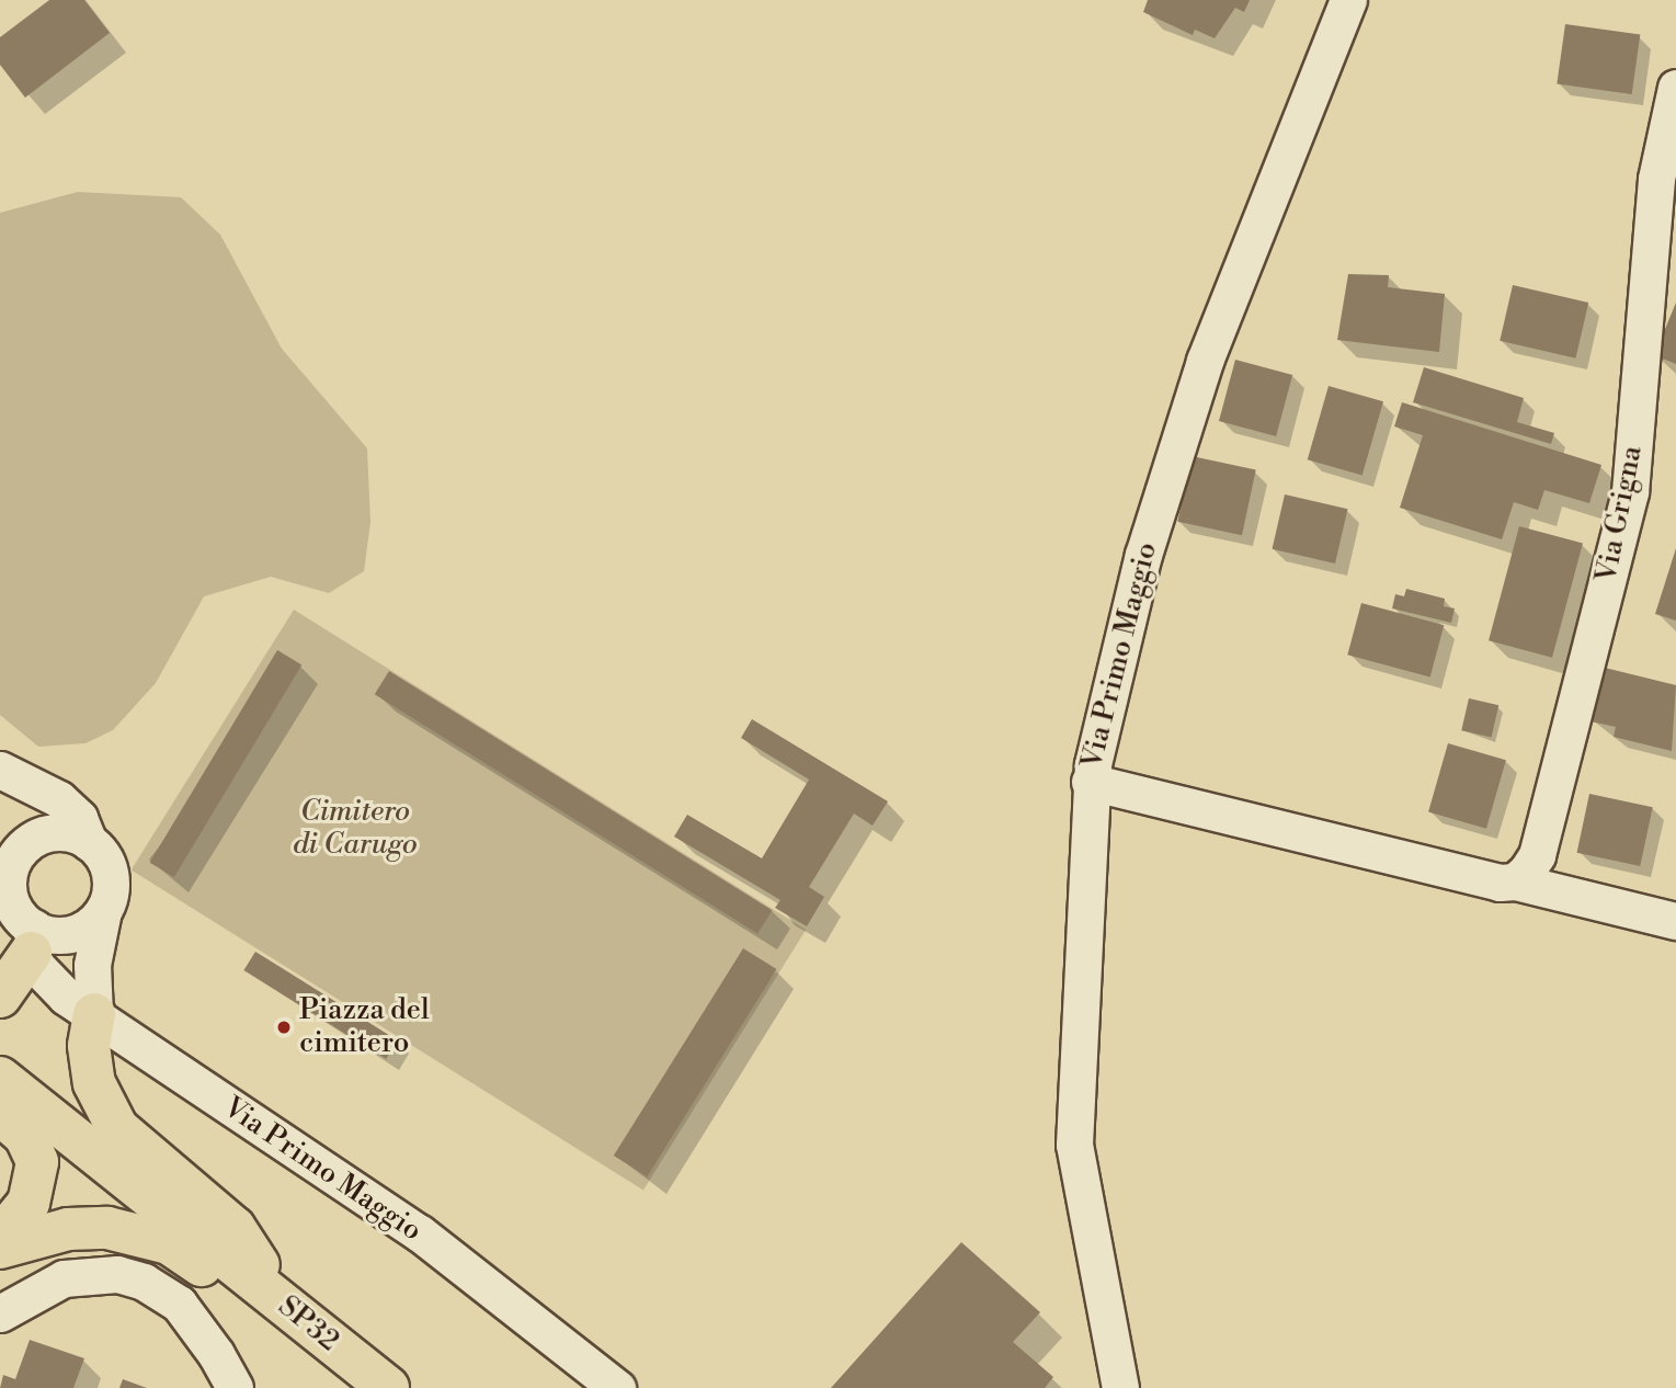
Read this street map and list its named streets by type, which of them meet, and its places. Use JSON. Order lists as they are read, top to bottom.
{
  "streets": {
    "main road": ["SP32"],
    "street": ["Via Grigna", "Via Primo Maggio"]
  },
  "parks": ["Cimitero di Carugo"],
  "places": ["Piazza del cimitero"]
}
